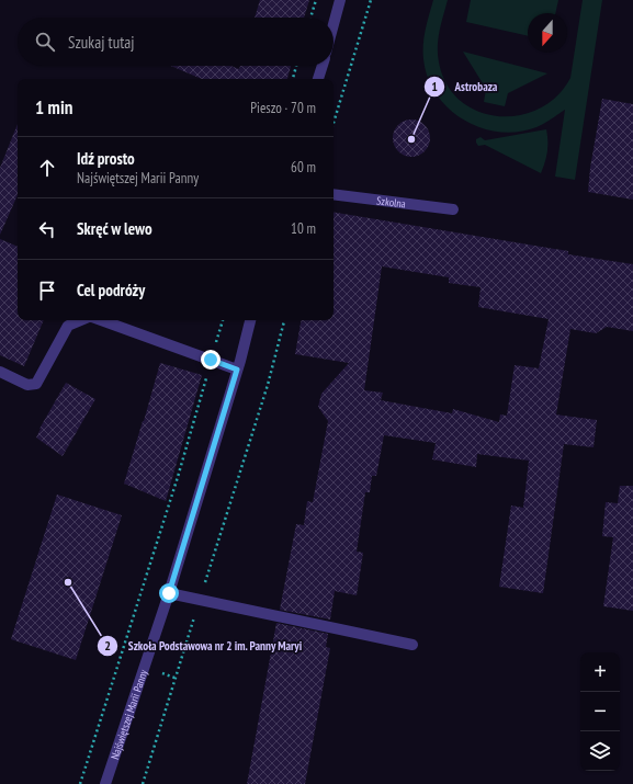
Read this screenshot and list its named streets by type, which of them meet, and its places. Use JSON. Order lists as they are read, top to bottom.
{
  "streets": {
    "street": ["Szkolna", "Najświętszej Marii Panny"]
  },
  "places": ["Astrobaza", "Szkoła Podstawowa nr 2 im. Panny Maryi"],
  "north": "bottom",
  "page": {
    "search": "Szukaj tutaj",
    "heading": ["1 min", "Pieszo · 70 m"],
    "list": [
      ["Idź prosto", "Najświętszej Marii Panny", "60 m"],
      ["Skręć w lewo", "10 m"],
      "Cel podróży"
    ],
    "map_buttons": ["+", "−"]
  }
}
